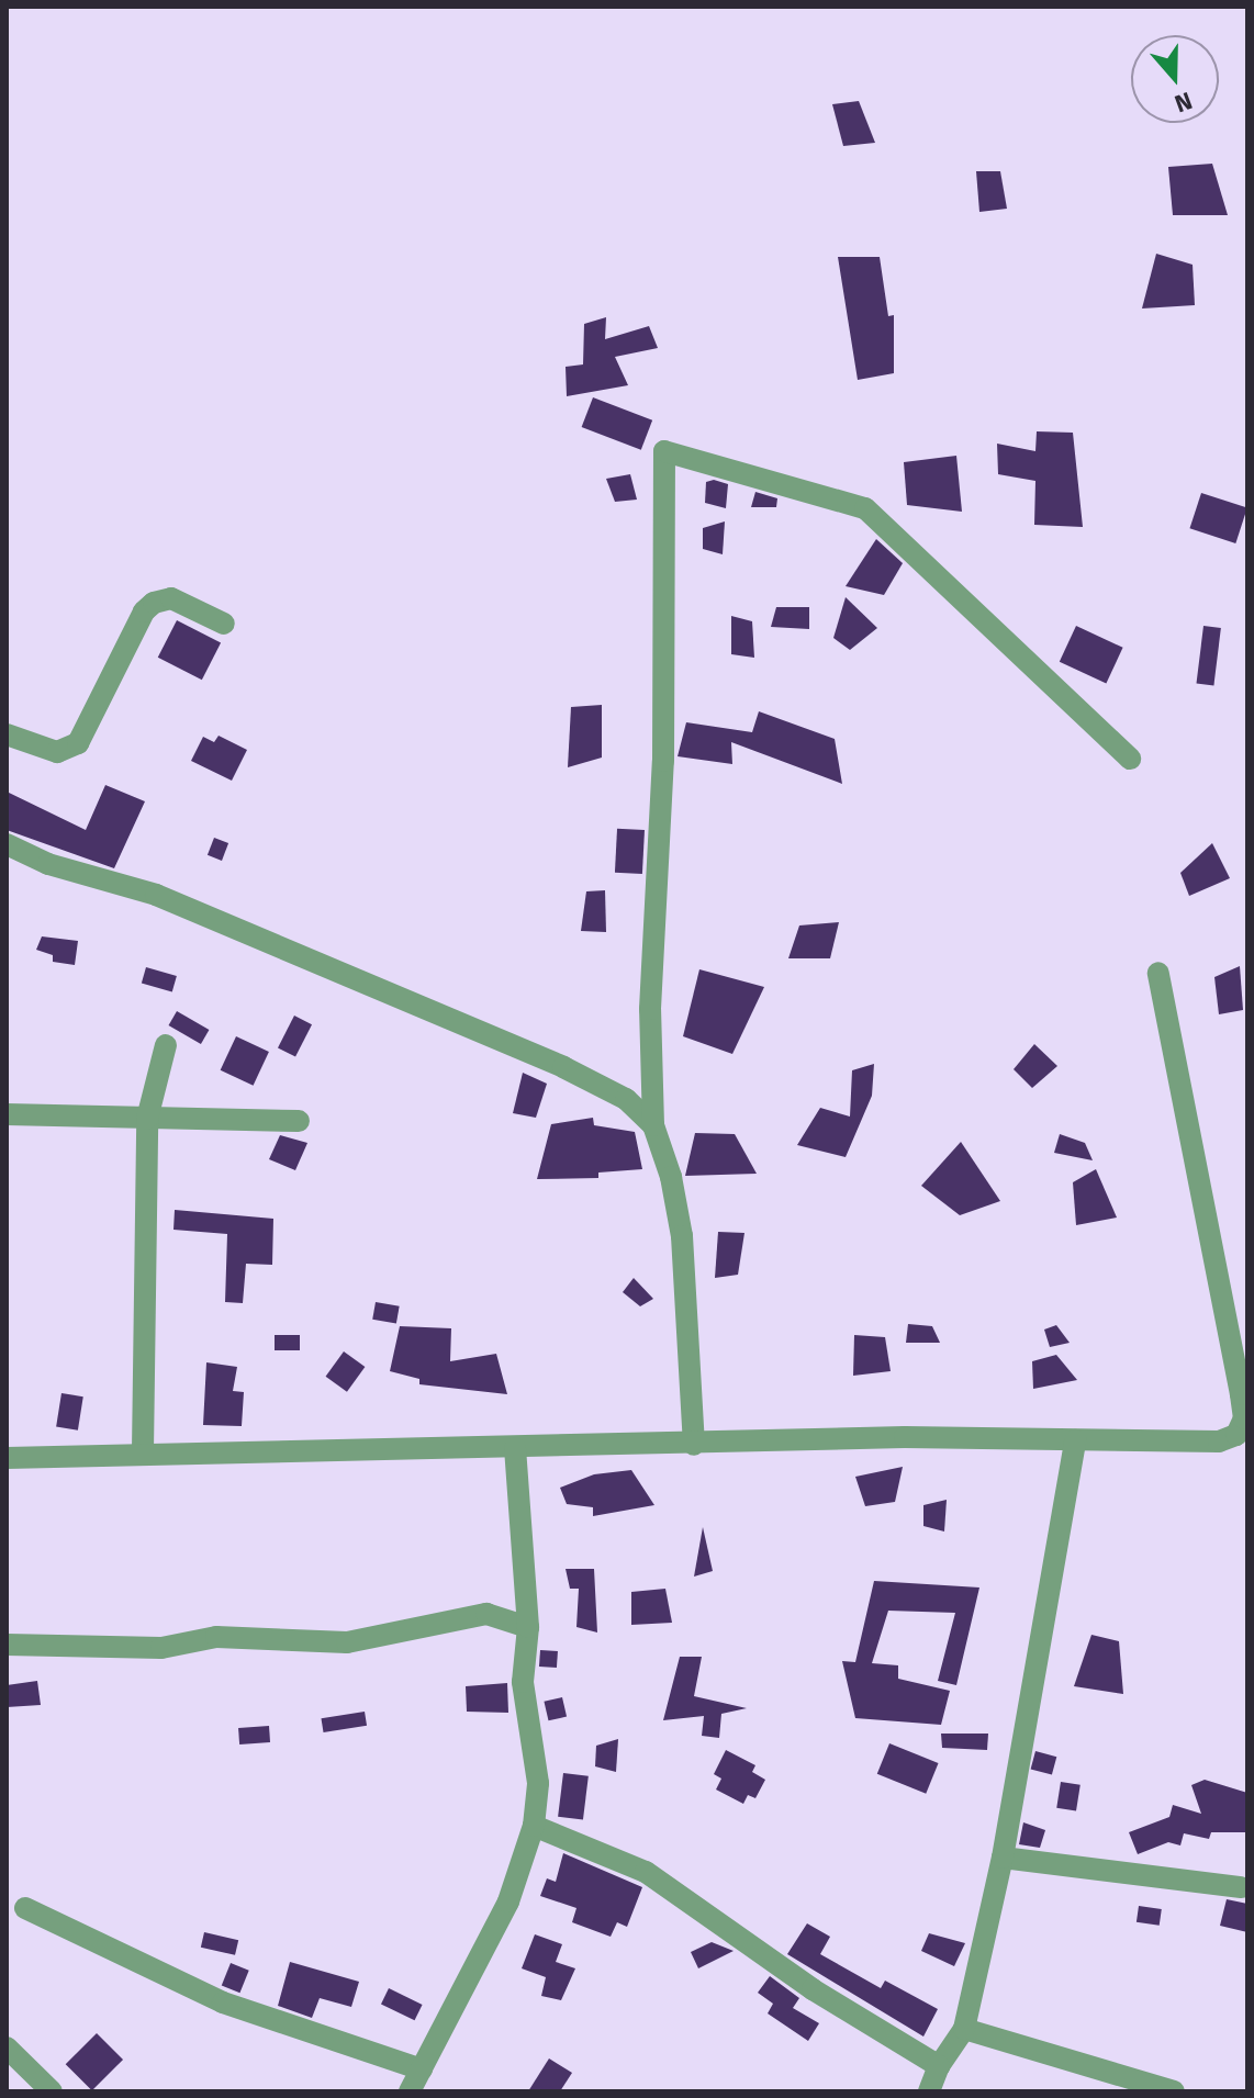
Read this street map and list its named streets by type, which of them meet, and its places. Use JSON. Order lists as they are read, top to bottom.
{
  "north": "bottom"
}
